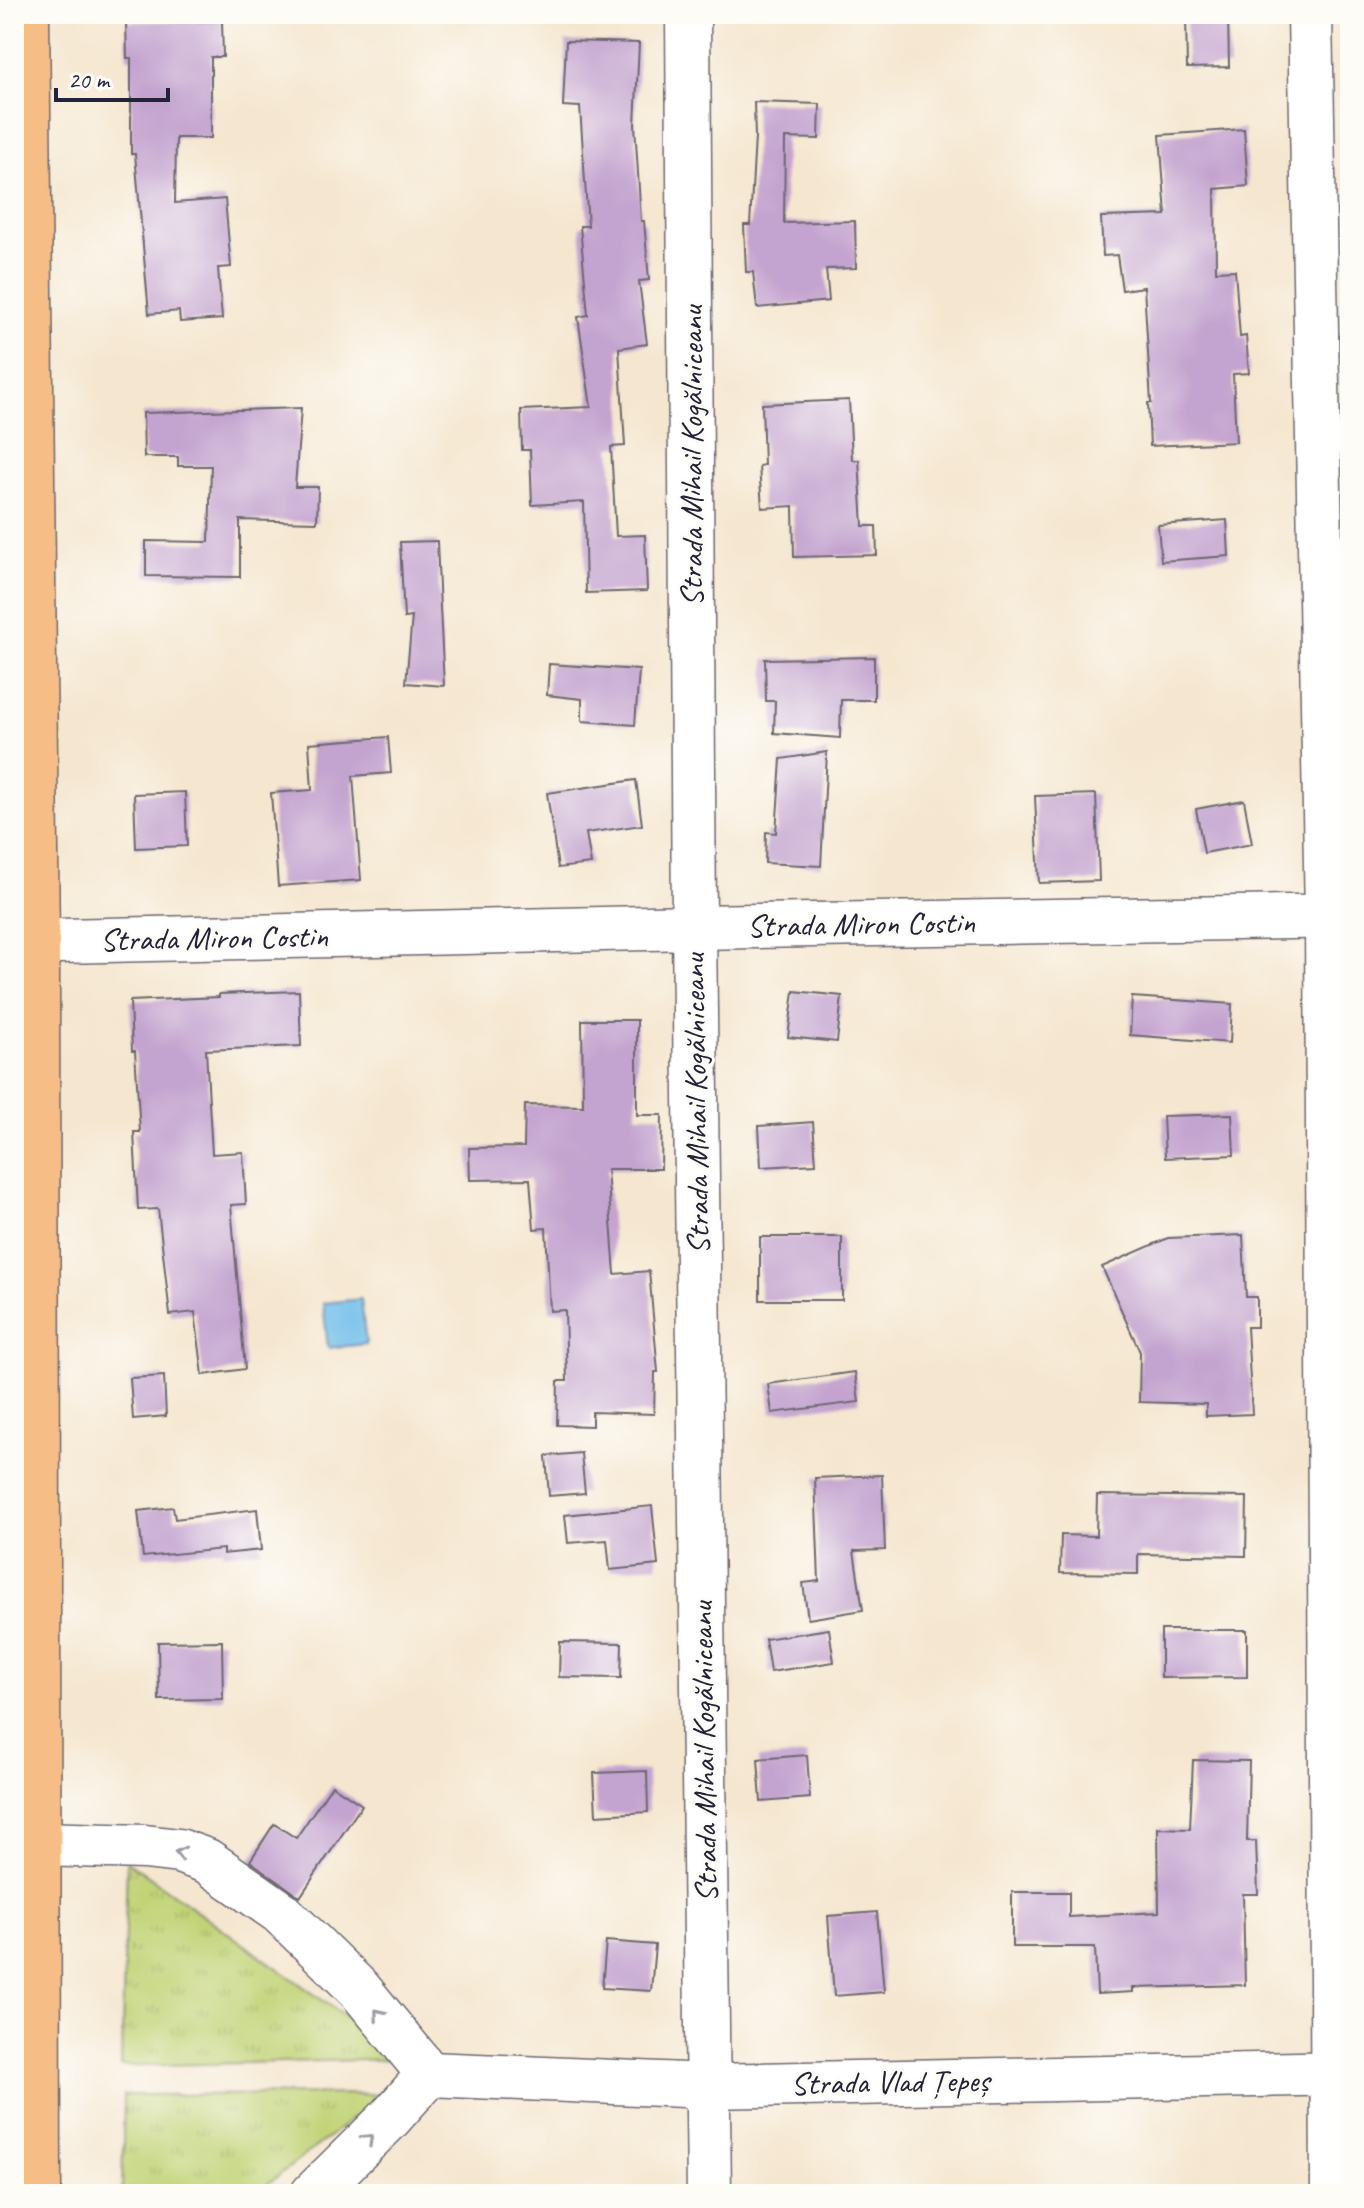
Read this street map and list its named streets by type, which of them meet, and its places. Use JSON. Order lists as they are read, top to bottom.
{
  "streets": {
    "street": ["Strada Mihail Kogălniceanu", "Strada Miron Costin", "Strada Vlad Țepeș"]
  },
  "crossings": [
    ["Strada Mihail Kogălniceanu", "Strada Miron Costin"],
    ["Strada Mihail Kogălniceanu", "Strada Vlad Țepeș"]
  ],
  "scale_bar": "20 m"
}
